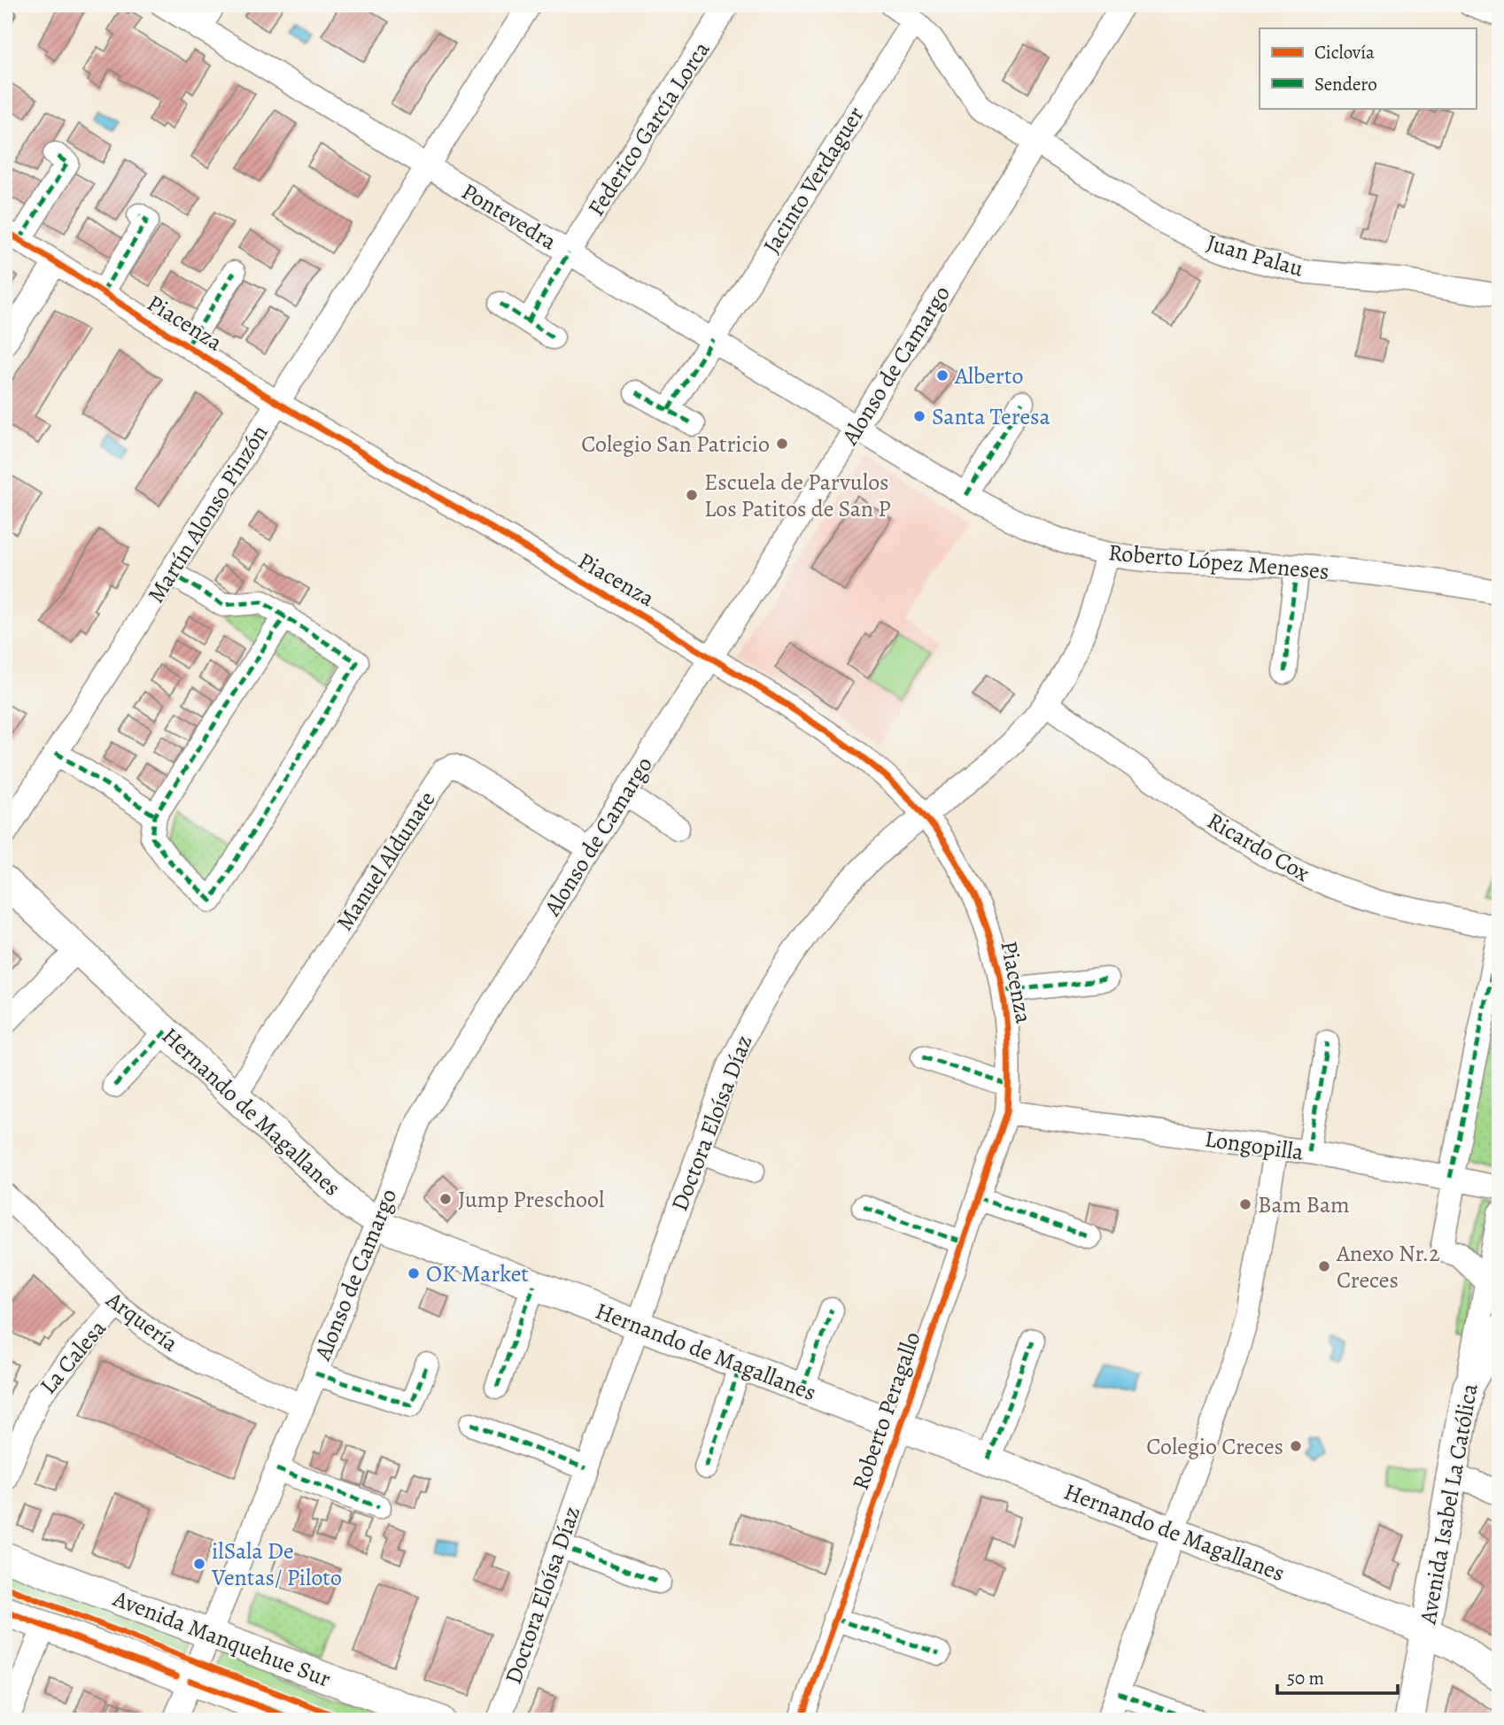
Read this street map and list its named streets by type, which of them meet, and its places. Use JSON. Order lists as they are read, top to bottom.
{
  "streets": {
    "main road": ["Hernando de Magallanes", "Avenida Isabel La Católica", "Avenida Manquehue Sur"],
    "street": [
      "Federico García Lorca",
      "Jacinto Verdaguer",
      "Pontevedra",
      "Juan Palau",
      "Piacenza",
      "Alonso de Camargo",
      "Martín Alonso Pinzón",
      "Roberto López Meneses",
      "Ricardo Cox",
      "Manuel Aldunate",
      "Doctora Eloísa Díaz",
      "Longopilla",
      "Arquería",
      "La Calesa",
      "Roberto Peragallo"
    ]
  },
  "crossings": [
    ["Federico García Lorca", "Pontevedra"],
    ["Jacinto Verdaguer", "Pontevedra"],
    ["Jacinto Verdaguer", "Juan Palau"],
    ["Pontevedra", "Alonso de Camargo"],
    ["Pontevedra", "Martín Alonso Pinzón"],
    ["Pontevedra", "Roberto López Meneses"],
    ["Juan Palau", "Alonso de Camargo"],
    ["Piacenza", "Alonso de Camargo"],
    ["Piacenza", "Martín Alonso Pinzón"],
    ["Piacenza", "Doctora Eloísa Díaz"],
    ["Piacenza", "Longopilla"],
    ["Piacenza", "Roberto Peragallo"],
    ["Alonso de Camargo", "Roberto López Meneses"],
    ["Alonso de Camargo", "Manuel Aldunate"],
    ["Alonso de Camargo", "Hernando de Magallanes"],
    ["Alonso de Camargo", "Arquería"],
    ["Alonso de Camargo", "Avenida Manquehue Sur"],
    ["Roberto López Meneses", "Doctora Eloísa Díaz"],
    ["Ricardo Cox", "Doctora Eloísa Díaz"],
    ["Manuel Aldunate", "Hernando de Magallanes"],
    ["Hernando de Magallanes", "Doctora Eloísa Díaz"],
    ["Hernando de Magallanes", "Roberto Peragallo"],
    ["Hernando de Magallanes", "Avenida Isabel La Católica"],
    ["Longopilla", "Roberto Peragallo"],
    ["Arquería", "La Calesa"]
  ],
  "places": [
    "Alberto",
    "Santa Teresa",
    "Colegio San Patricio",
    "Escuela de Parvulos Los Patitos de San P",
    "Jump Preschool",
    "Bam Bam",
    "Anexo Nr.2 Creces",
    "OK Market",
    "Colegio Creces",
    "ilSala De Ventas/ Piloto"
  ],
  "legend": ["Ciclovía", "Sendero"],
  "scale_bar": "50 m"
}
